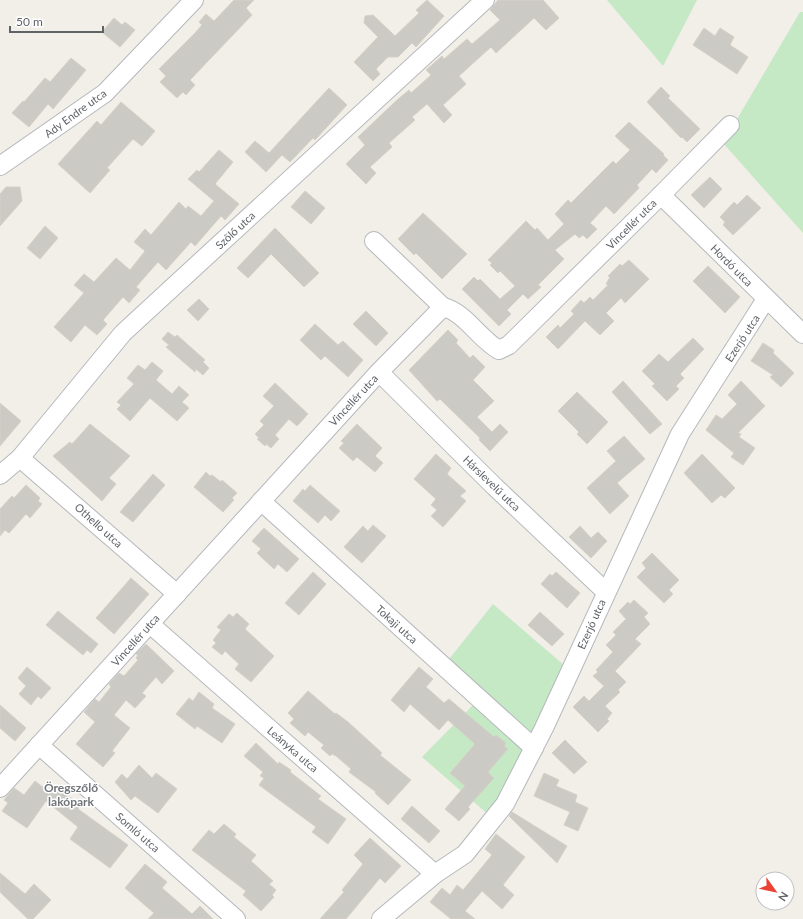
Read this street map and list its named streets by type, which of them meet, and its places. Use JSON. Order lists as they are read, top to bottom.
{
  "streets": {
    "street": [
      "Ady Endre utca",
      "Vincellér utca",
      "Szőlő utca",
      "Hordó utca",
      "Ezerjó utca",
      "Hárslevelű utca",
      "Othello utca",
      "Tokaji utca",
      "Leányka utca",
      "Somló utca"
    ]
  },
  "crossings": [
    ["Vincellér utca", "Hordó utca"],
    ["Vincellér utca", "Hárslevelű utca"],
    ["Vincellér utca", "Othello utca"],
    ["Vincellér utca", "Tokaji utca"],
    ["Vincellér utca", "Leányka utca"],
    ["Vincellér utca", "Somló utca"],
    ["Szőlő utca", "Othello utca"],
    ["Hordó utca", "Ezerjó utca"],
    ["Ezerjó utca", "Hárslevelű utca"],
    ["Ezerjó utca", "Tokaji utca"],
    ["Ezerjó utca", "Leányka utca"]
  ],
  "districts": ["Öregszőlő lakópark"],
  "scale_bar": "50 m",
  "north": "bottom right"
}
